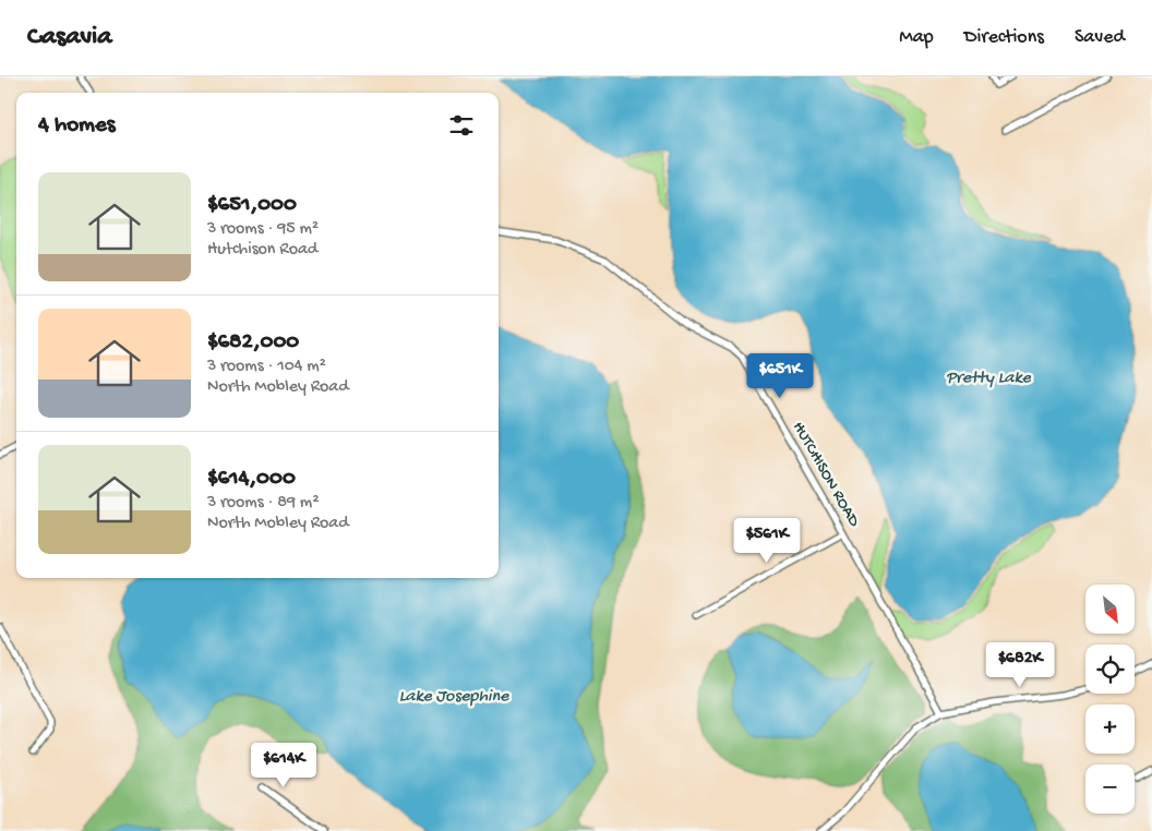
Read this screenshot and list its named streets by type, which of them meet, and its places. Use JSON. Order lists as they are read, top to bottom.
{
  "streets": {
    "street": ["HUTCHISON ROAD"]
  },
  "water": ["Pretty Lake", "Lake Josephine"],
  "north": "bottom right",
  "page": {
    "header": "Casavia",
    "nav": ["Map", "Directions", "Saved"],
    "heading": "4 homes",
    "list": [
      {
        "name": "$651,000",
        "note": "3 rooms · 95 m² · Hutchison Road"
      },
      {
        "name": "$682,000",
        "note": "3 rooms · 104 m² · North Mobley Road"
      },
      {
        "name": "$614,000",
        "note": "3 rooms · 89 m² · North Mobley Road"
      }
    ],
    "price": [
      "$651K",
      "$561K",
      "$682K",
      "$614K"
    ],
    "map_buttons": ["+", "−"]
  }
}
